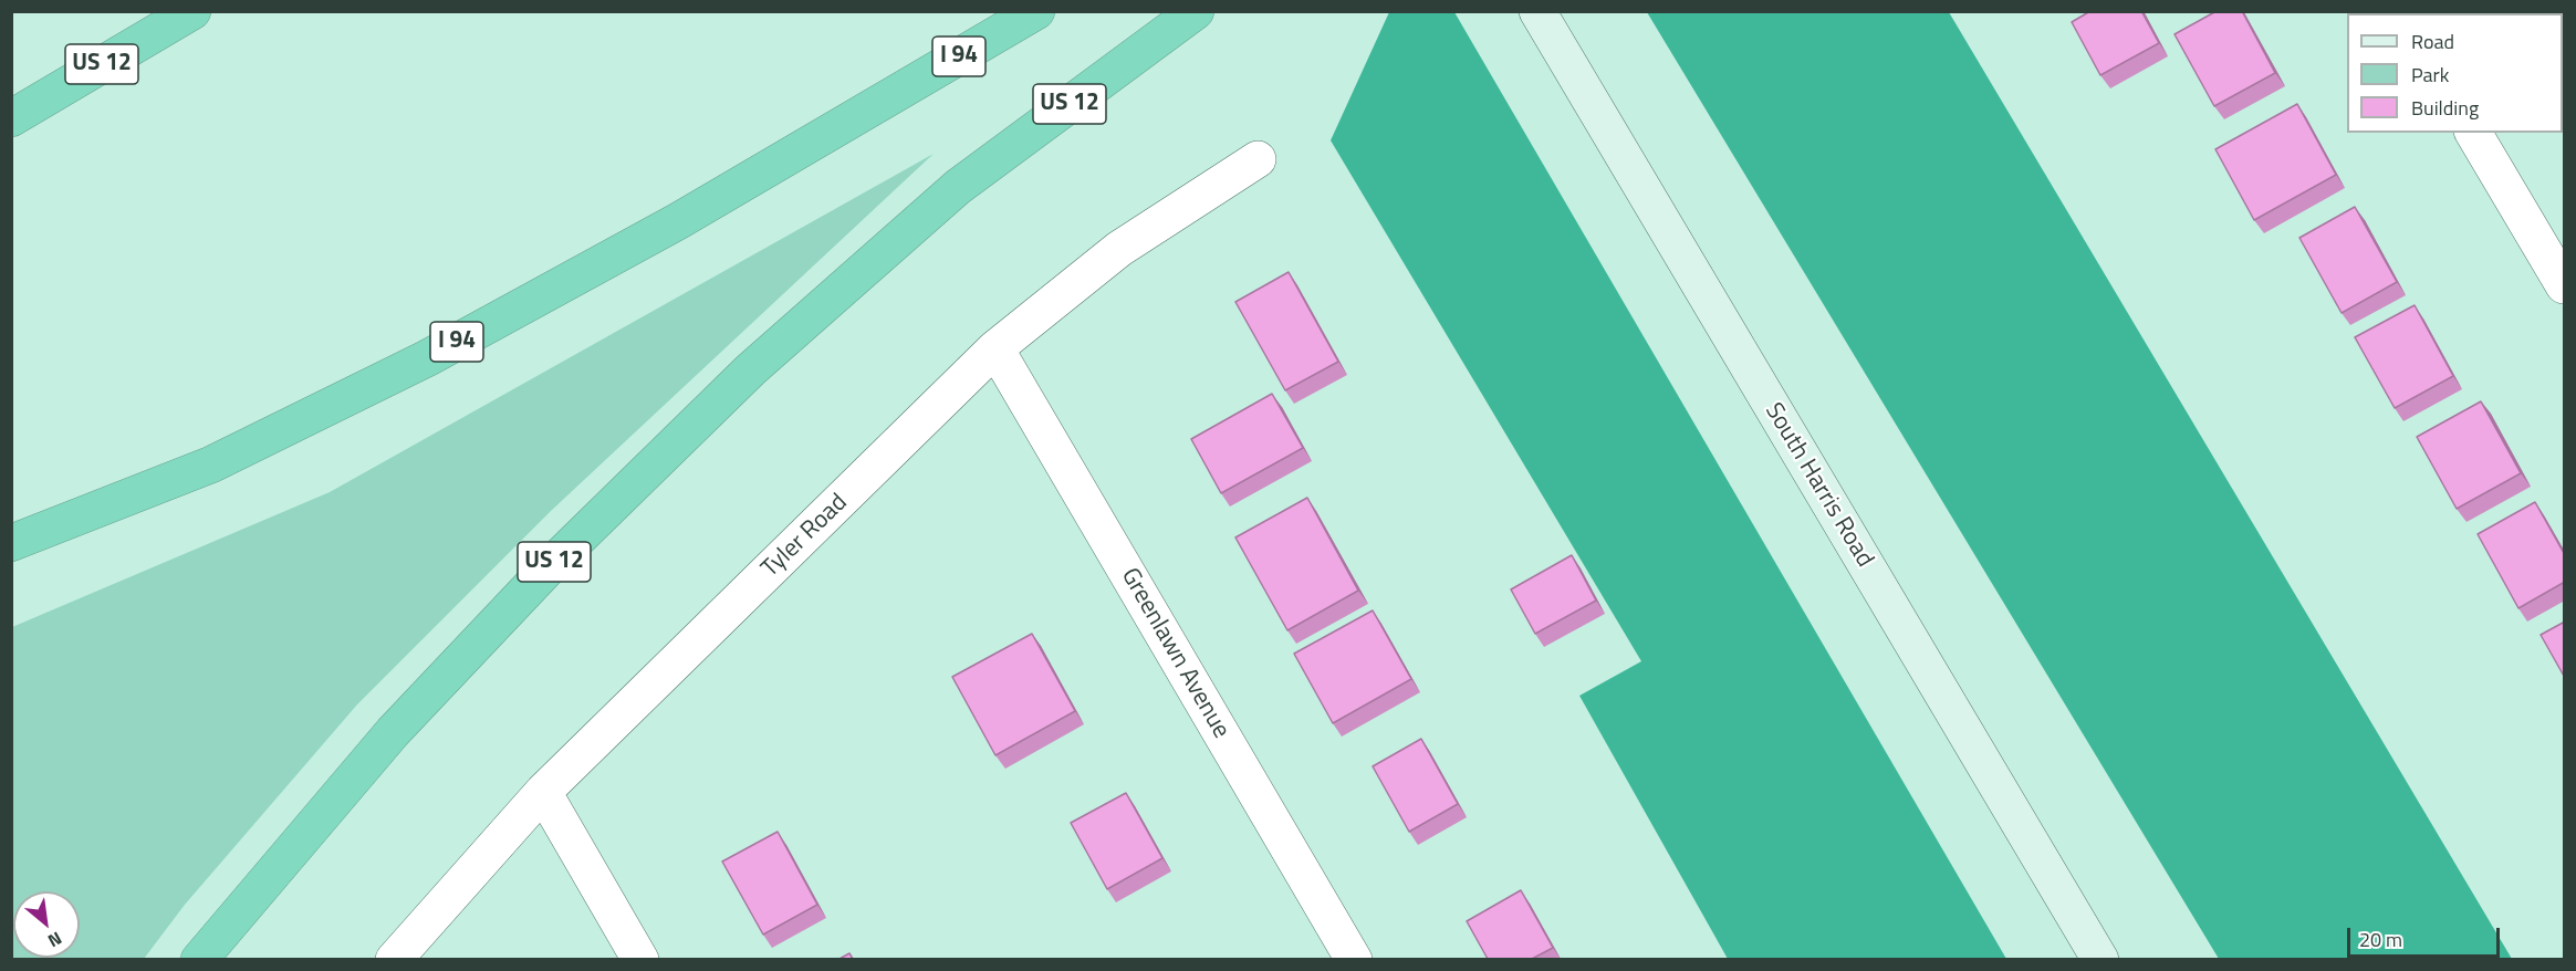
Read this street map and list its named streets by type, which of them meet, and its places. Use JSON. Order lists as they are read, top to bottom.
{
  "streets": {
    "highway": ["I 94", "US 12"],
    "main road": ["South Harris Road"],
    "street": ["Tyler Road", "Greenlawn Avenue"]
  },
  "crossings": [
    ["Tyler Road", "Greenlawn Avenue"]
  ],
  "legend": ["Road", "Park", "Building"],
  "scale_bar": "20 m",
  "north": "bottom right"
}
